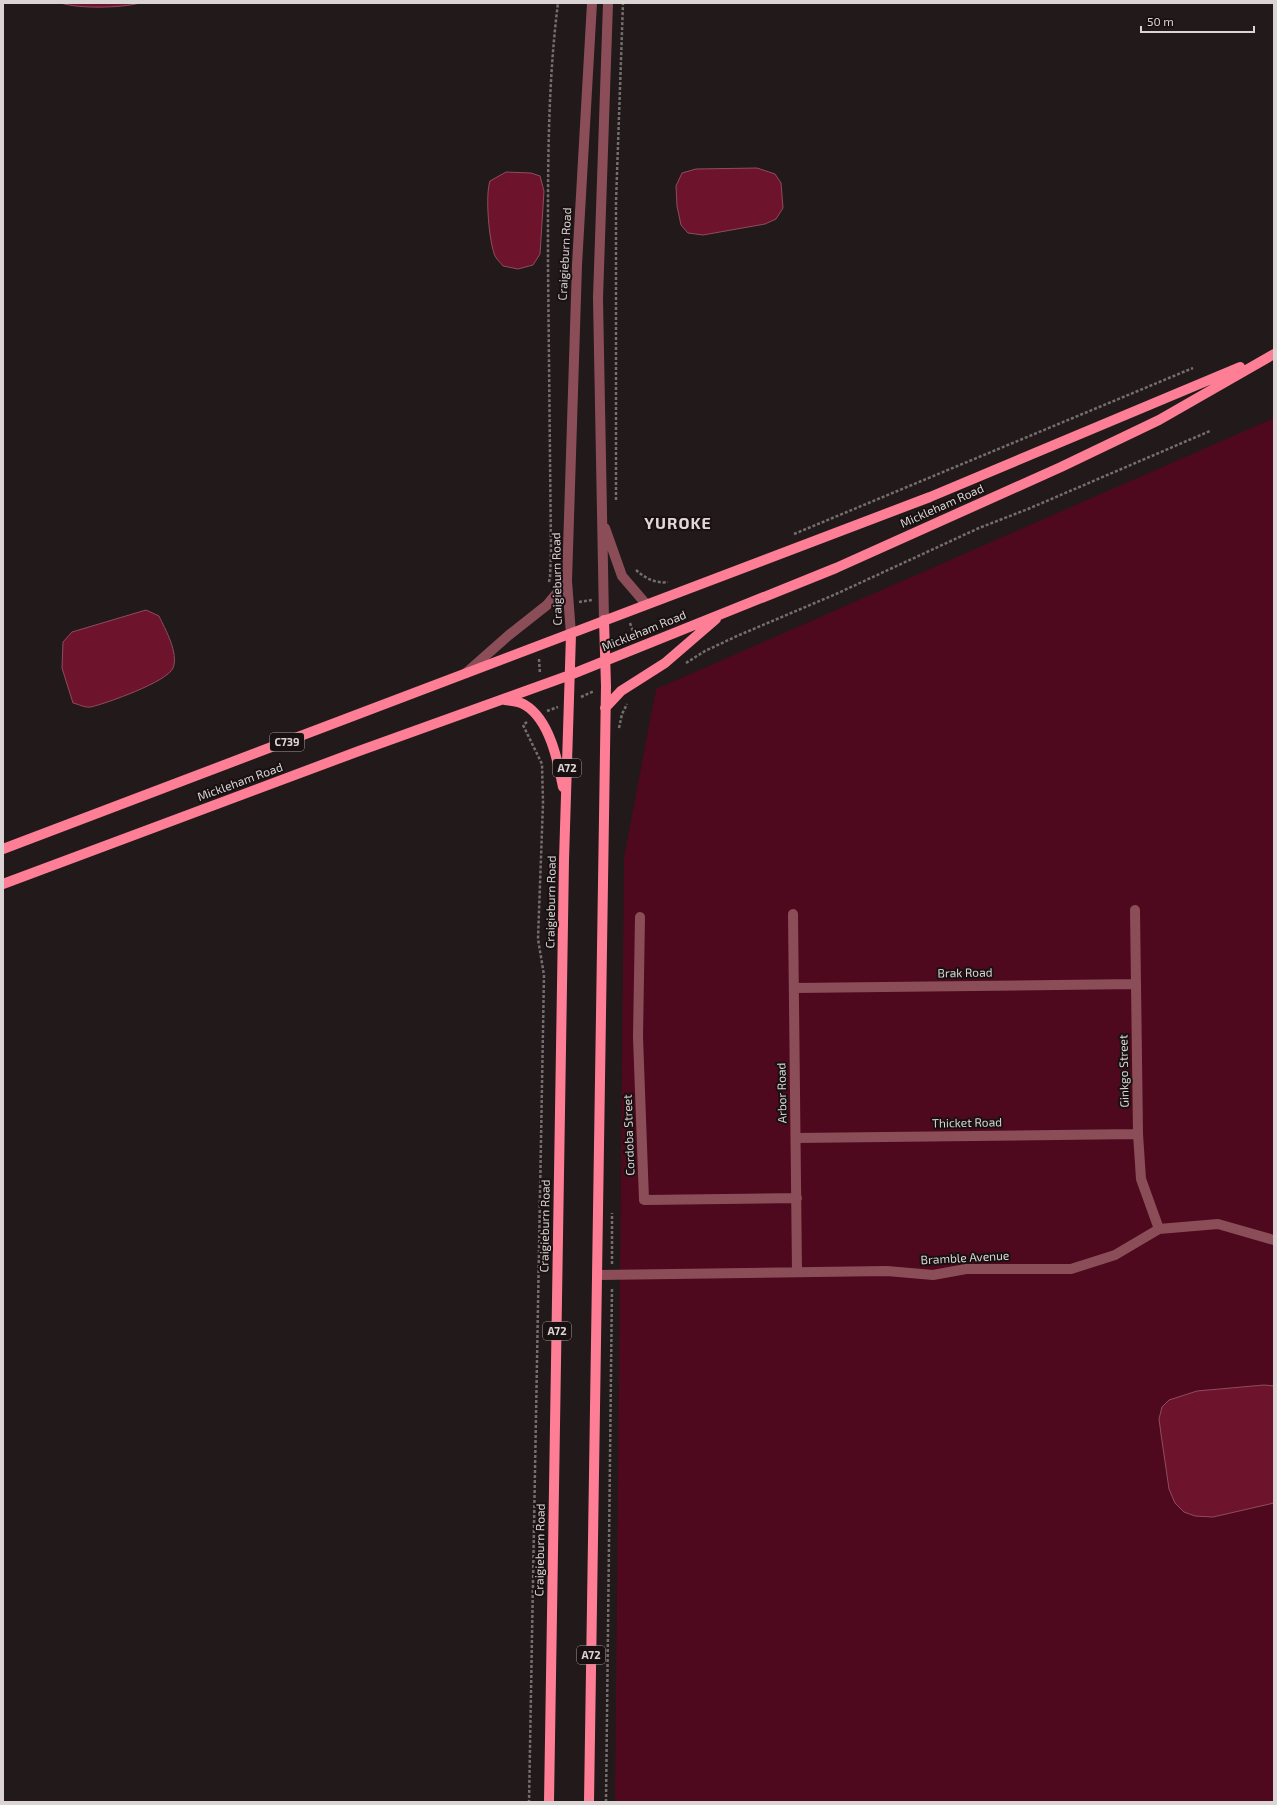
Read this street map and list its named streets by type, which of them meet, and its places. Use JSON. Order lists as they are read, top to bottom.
{
  "streets": {
    "main road": [
      "Craigieburn Road",
      "Mickleham Road",
      "C739",
      "A72"
    ],
    "street": [
      "Brak Road",
      "Ginkgo Street",
      "Arbor Road",
      "Thicket Road",
      "Cordoba Street",
      "Bramble Avenue"
    ]
  },
  "crossings": [
    ["Craigieburn Road", "Mickleham Road"],
    ["Mickleham Road", "A72"],
    ["A72", "Bramble Avenue"],
    ["Brak Road", "Ginkgo Street"],
    ["Brak Road", "Arbor Road"],
    ["Ginkgo Street", "Thicket Road"],
    ["Ginkgo Street", "Bramble Avenue"],
    ["Arbor Road", "Thicket Road"],
    ["Arbor Road", "Cordoba Street"],
    ["Arbor Road", "Bramble Avenue"]
  ],
  "districts": ["YUROKE"],
  "scale_bar": "50 m"
}
